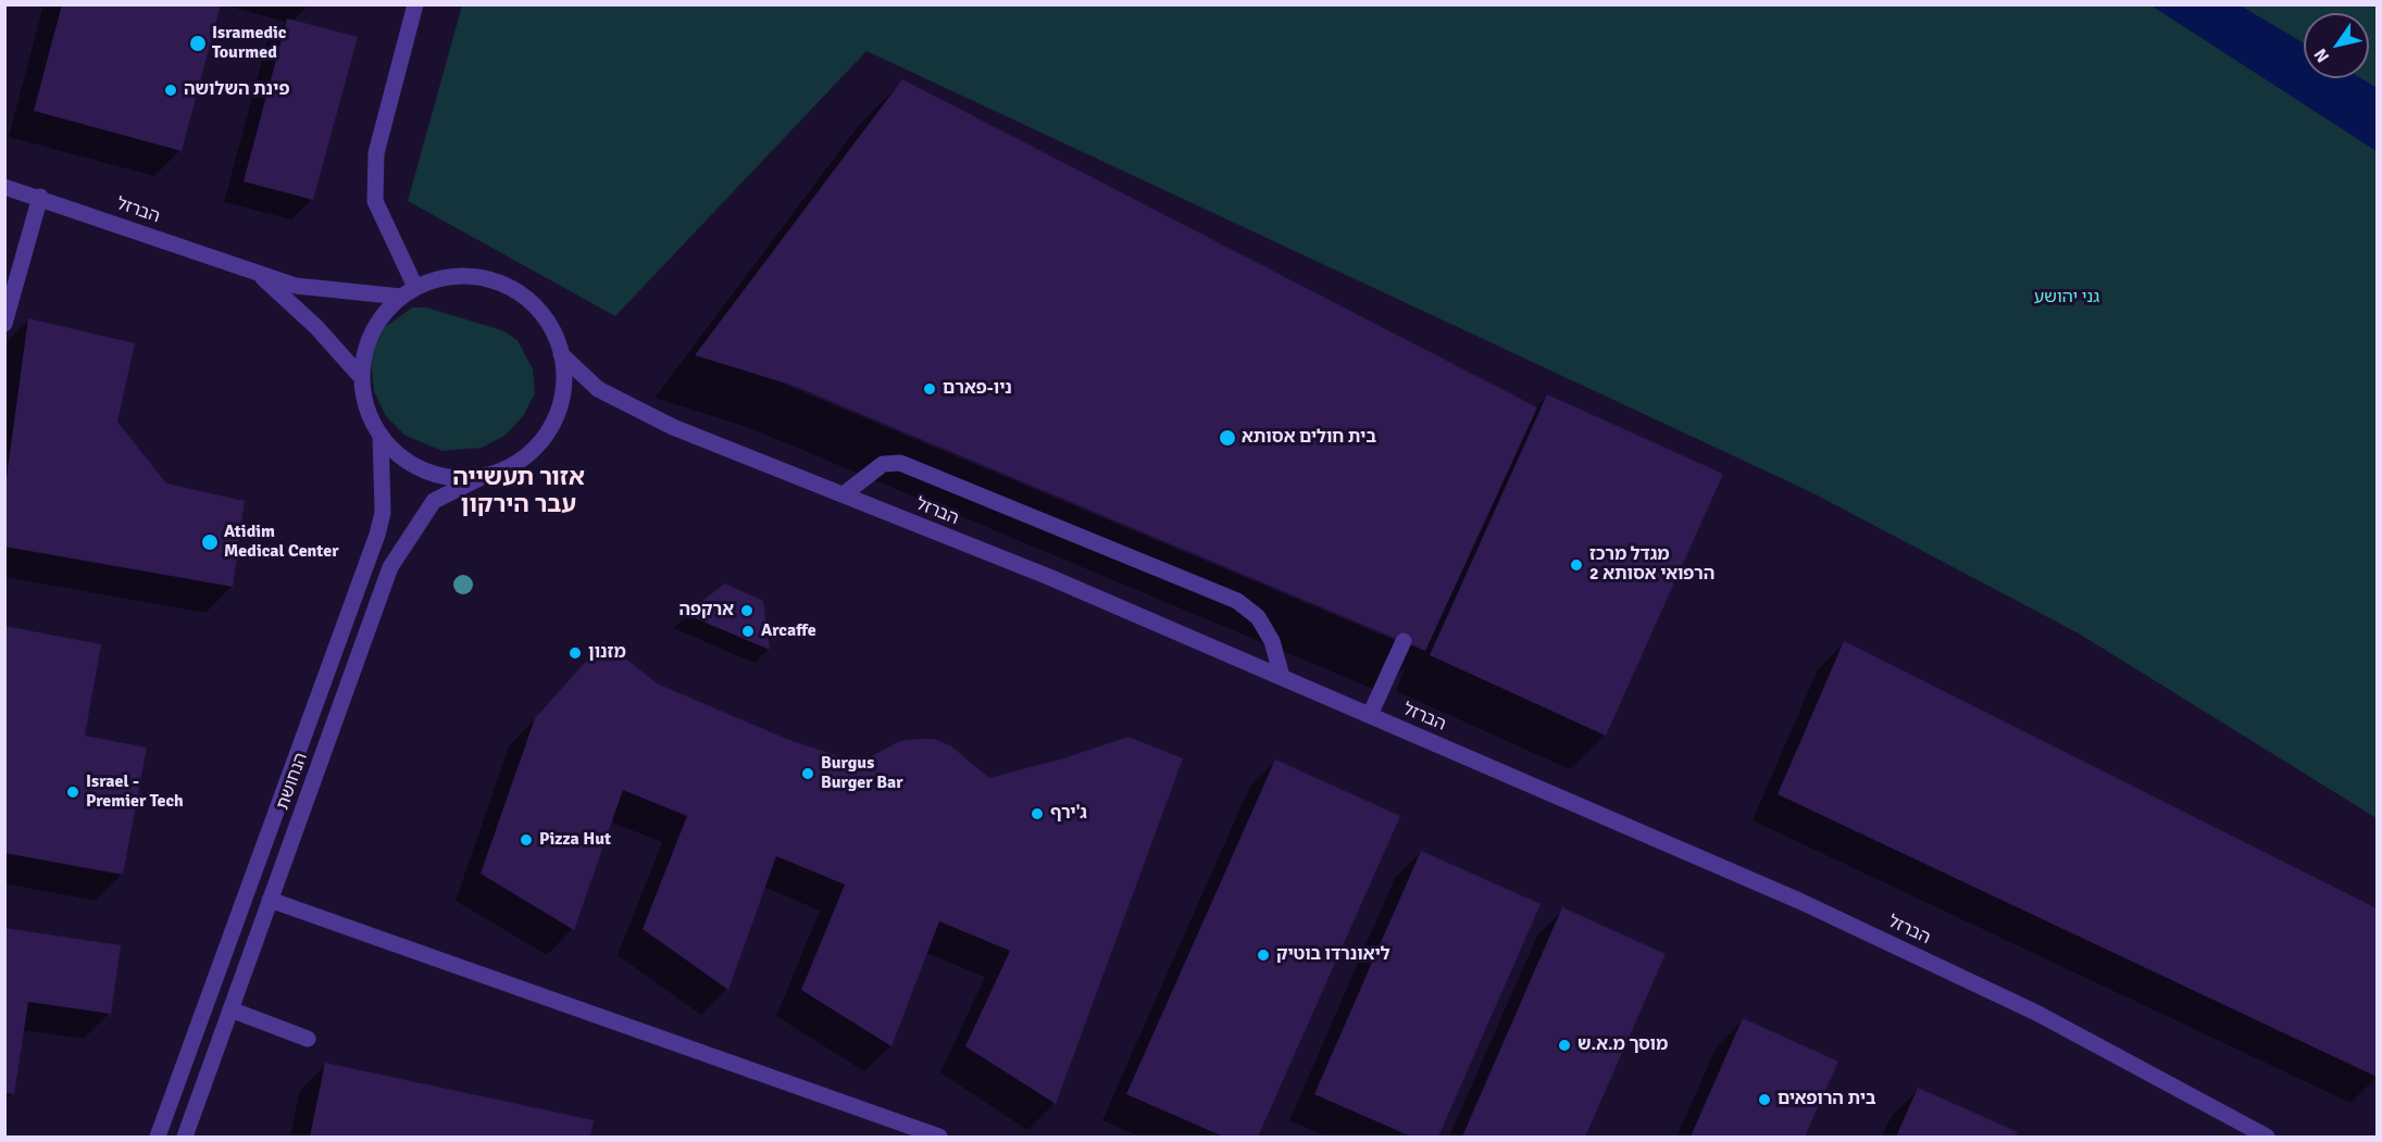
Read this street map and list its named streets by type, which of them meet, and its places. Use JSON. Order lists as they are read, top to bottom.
{
  "streets": {
    "street": ["הברזל", "הנחושת"]
  },
  "crossings": [
    ["הברזל", "הנחושת"]
  ],
  "districts": ["אזור תעשייה עבר הירקון"],
  "parks": ["גני יהושע"],
  "places": [
    "Isramedic Tourmed",
    "פינת השלושה",
    "ניו-פארם",
    "בית חולים אסותא",
    "Atidim Medical Center",
    "מגדל מרכז הרפואי אסותא 2",
    "ארקפה",
    "Arcaffe",
    "מזנון",
    "Burgus Burger Bar",
    "Israel - Premier Tech",
    "ג'ירף",
    "Pizza Hut",
    "ליאונרדו בוטיק",
    "מוסך מ.א.ש",
    "בית הרופאים"
  ],
  "north": "bottom left"
}
